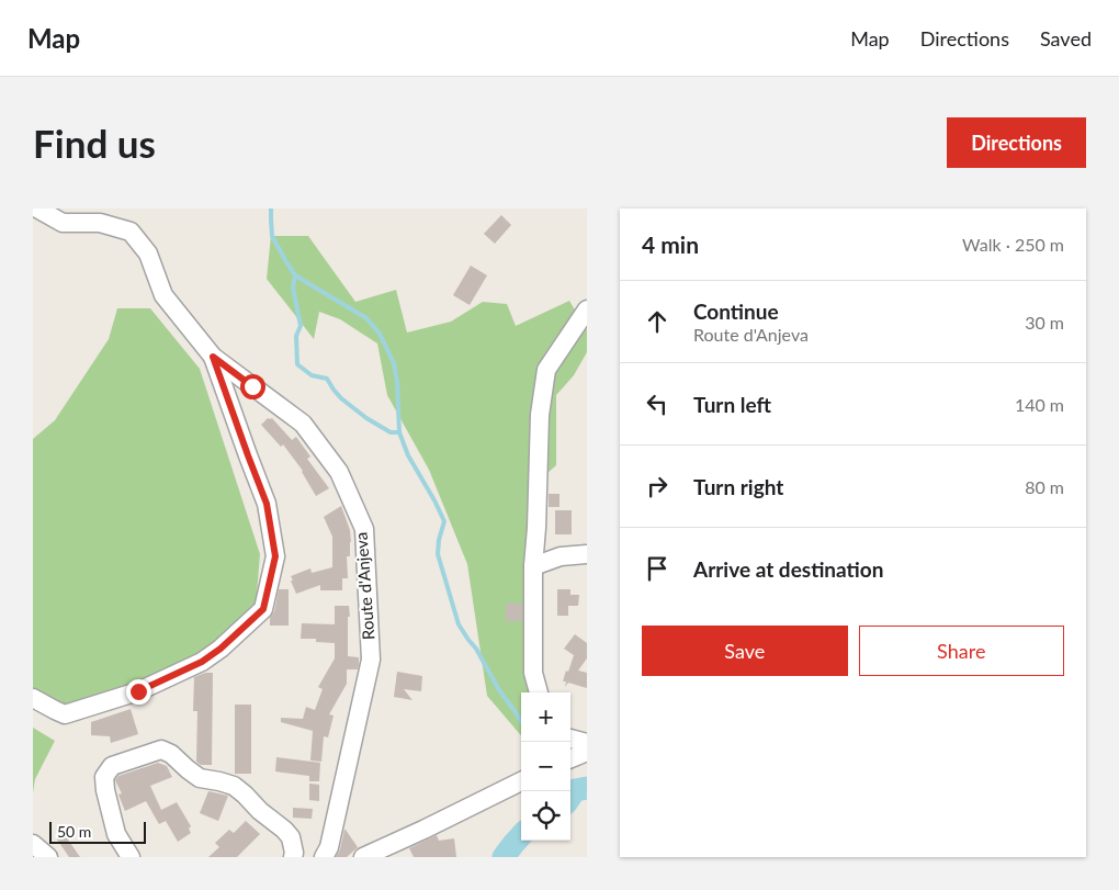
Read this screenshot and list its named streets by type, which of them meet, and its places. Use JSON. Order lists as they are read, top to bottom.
{
  "streets": {
    "street": ["Route d'Anjeva"]
  },
  "scale_bar": "50 m",
  "page": {
    "header": "Map",
    "nav": ["Map", "Directions", "Saved"],
    "buttons": [
      "Directions",
      ["Save", "Share"]
    ],
    "title": "Find us",
    "heading": ["4 min", "Walk · 250 m"],
    "list": [
      ["Continue", "Route d'Anjeva", "30 m"],
      ["Turn left", "140 m"],
      ["Turn right", "80 m"],
      "Arrive at destination"
    ],
    "map_buttons": ["+", "−"],
    "scale": "50 m"
  }
}
